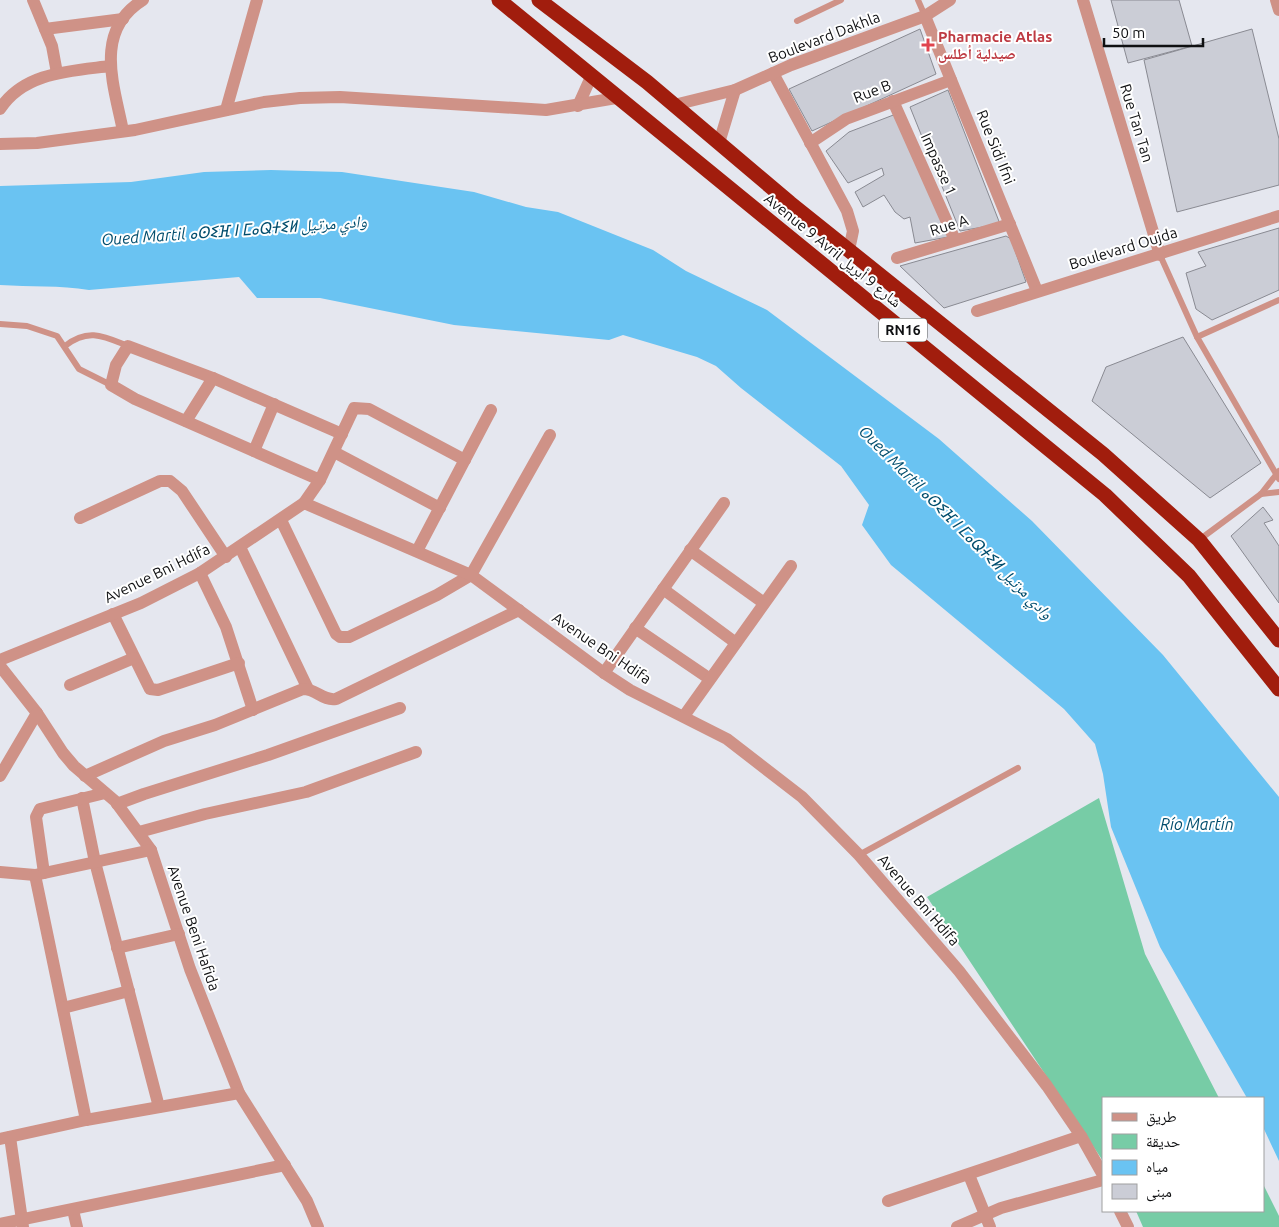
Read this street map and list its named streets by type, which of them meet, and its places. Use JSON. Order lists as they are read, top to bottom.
{
  "streets": {
    "highway": ["Avenue 9 Avril شارع 9 أبريل", "RN16"],
    "street": [
      "Boulevard Dakhla",
      "Rue B",
      "Rue Tan Tan",
      "Rue Sidi Ifni",
      "Impasse 1",
      "Rue A",
      "Boulevard Oujda",
      "Avenue Bni Hdifa",
      "Avenue Beni Hafida"
    ]
  },
  "crossings": [
    ["Boulevard Dakhla", "Rue Sidi Ifni"],
    ["Boulevard Dakhla", "Avenue 9 Avril شارع 9 أبريل"],
    ["Rue B", "Rue Sidi Ifni"],
    ["Rue B", "Impasse 1"],
    ["Rue Tan Tan", "Boulevard Oujda"],
    ["Rue Sidi Ifni", "Rue A"],
    ["Rue Sidi Ifni", "Boulevard Oujda"],
    ["Impasse 1", "Rue A"]
  ],
  "water": ["Oued Martil ⴰⵙⵉⴼ ⵏ ⵎⴰⵕⵜⵉⵍ وادي مرتيل", "Río Martín"],
  "places": {
    "health": ["Pharmacie Atlas صيدلية أطلس"]
  },
  "legend": [
    "طريق",
    "حديقة",
    "مياه",
    "مبنى"
  ],
  "scale_bar": "50 m"
}
